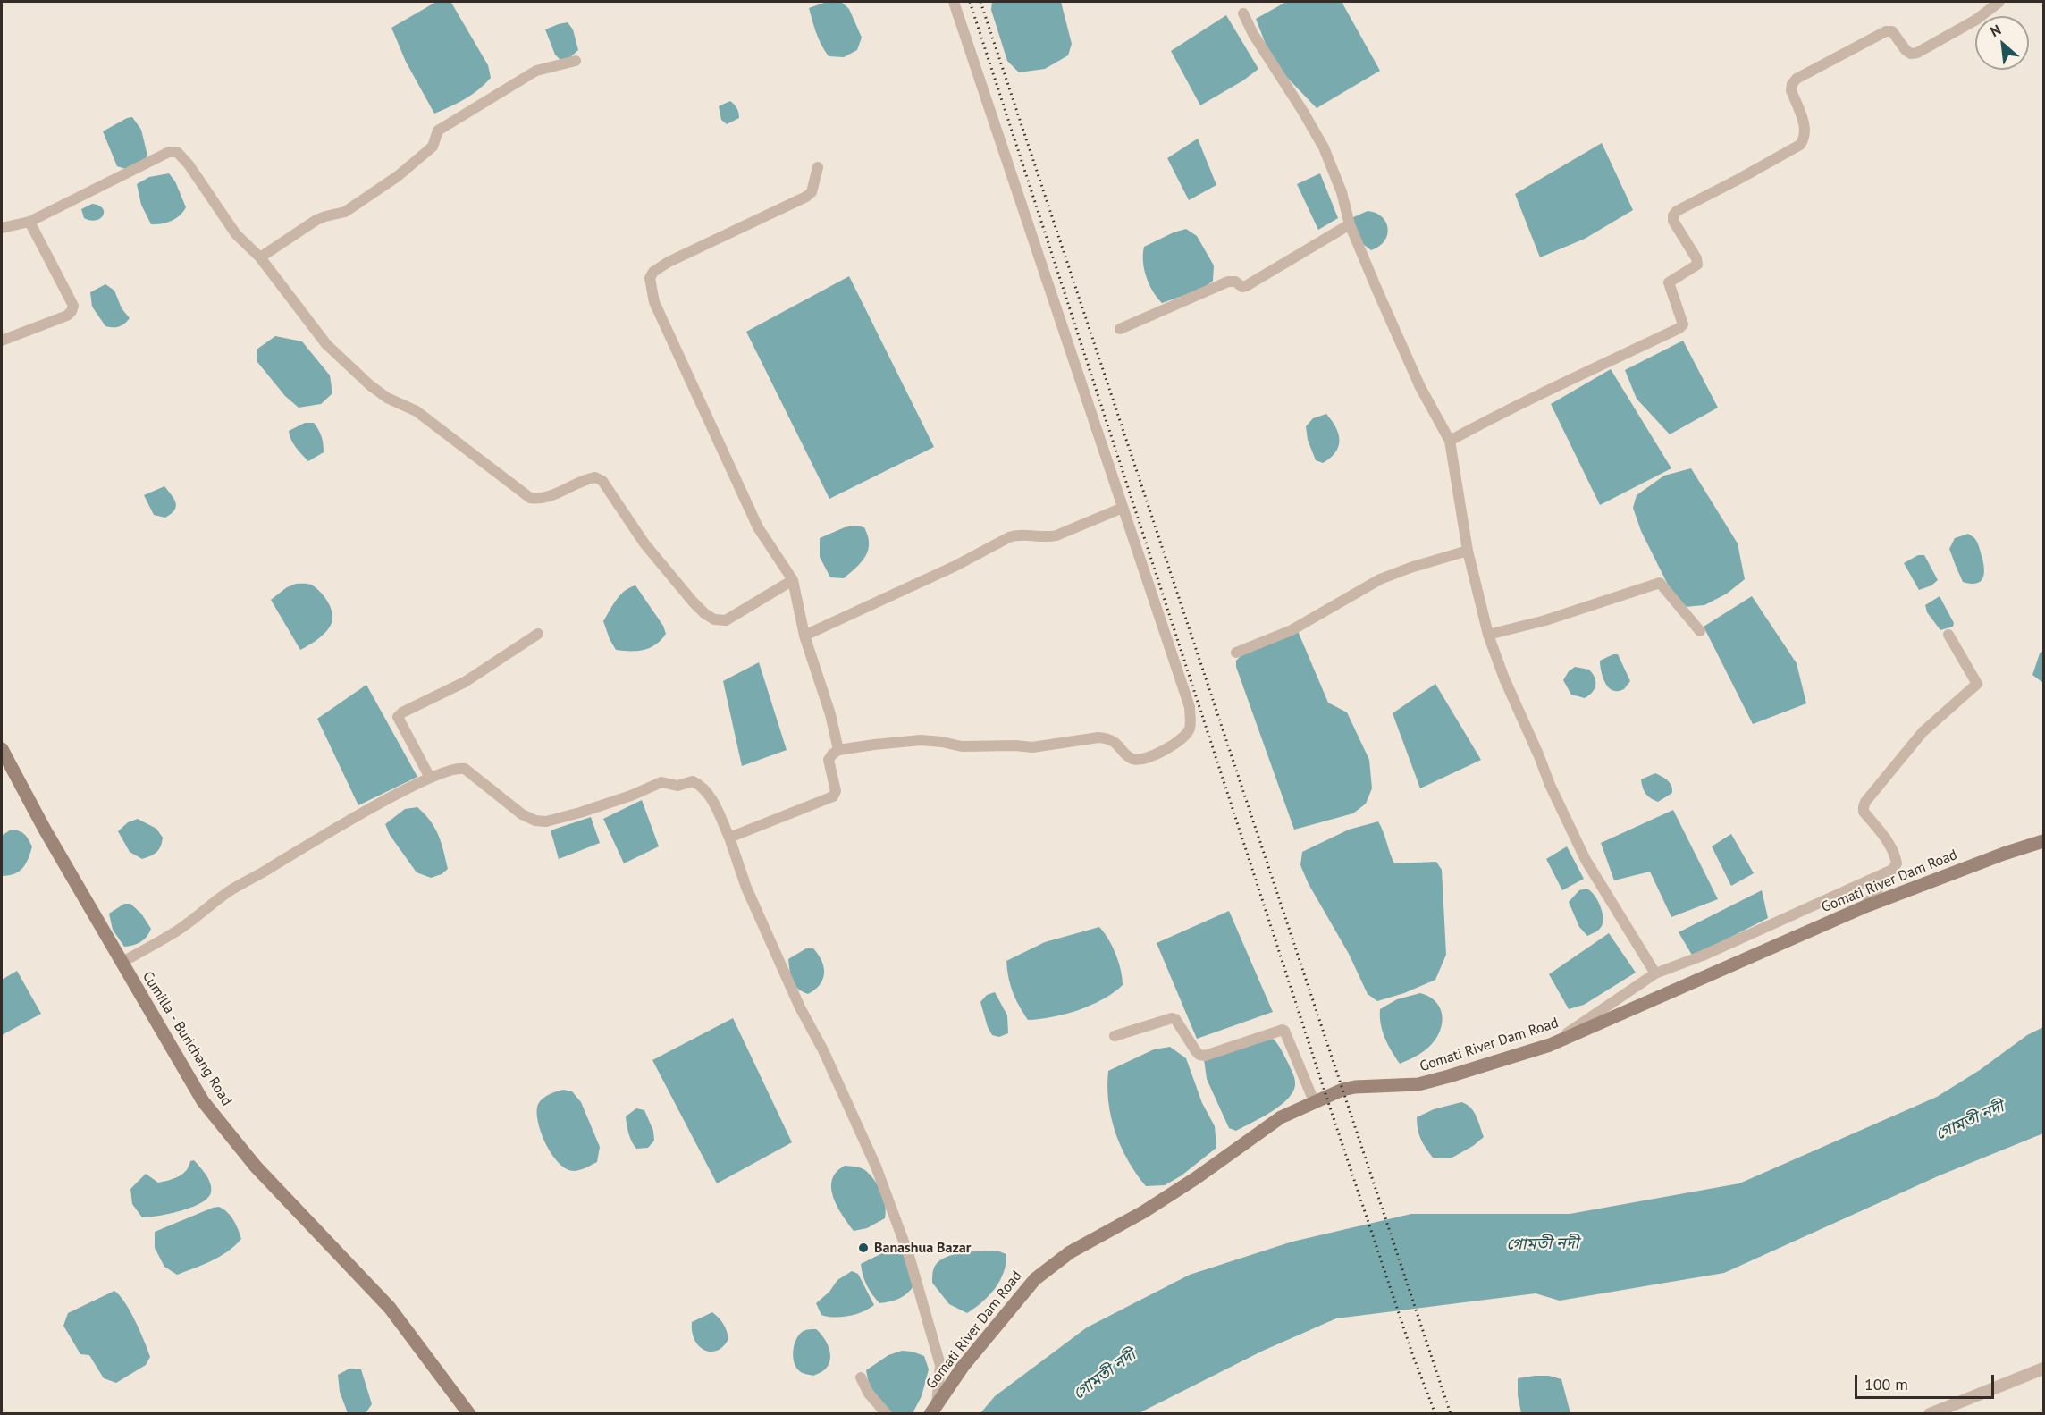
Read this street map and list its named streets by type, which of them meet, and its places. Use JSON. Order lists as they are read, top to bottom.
{
  "streets": {
    "main road": ["Gomati River Dam Road", "Cumilla - Burichang Road"]
  },
  "water": ["গোমতী নদী"],
  "places": ["Banashua Bazar"],
  "scale_bar": "100 m",
  "north": "top left"
}
